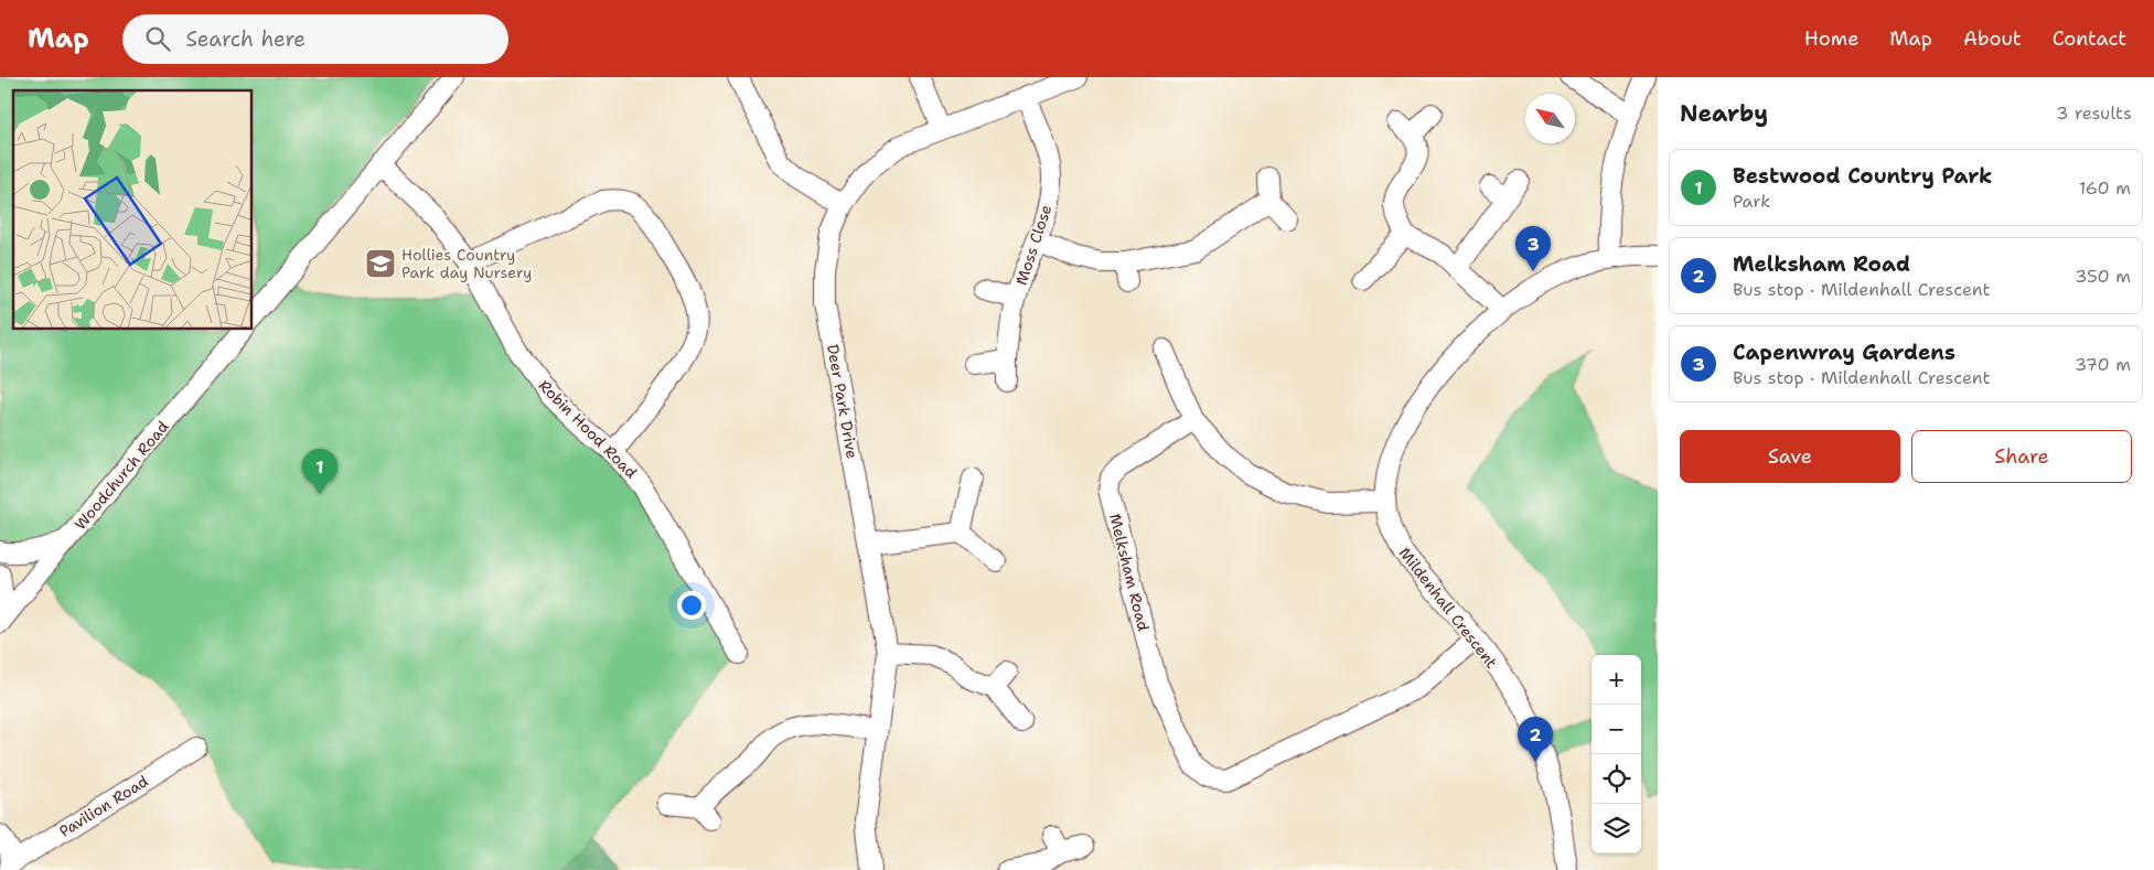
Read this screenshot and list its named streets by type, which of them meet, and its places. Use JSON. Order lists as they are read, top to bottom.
{
  "streets": {
    "street": [
      "Moss Close",
      "Deer Park Drive",
      "Robin Hood Road",
      "Woodchurch Road",
      "Melksham Road",
      "Mildenhall Crescent",
      "Pavilion Road"
    ]
  },
  "crossings": [
    ["Moss Close", "Deer Park Drive"],
    ["Melksham Road", "Mildenhall Crescent"]
  ],
  "places": {
    "school or university": ["Hollies Country Park day Nursery"]
  },
  "north": "top left",
  "page": {
    "header": "Map",
    "search": "Search here",
    "nav": [
      "Home",
      "Map",
      "About",
      "Contact"
    ],
    "heading": ["Nearby", "3 results"],
    "list": [
      {
        "mark": "1",
        "name": "Bestwood Country Park",
        "note": "Park",
        "value": "160 m"
      },
      {
        "mark": "2",
        "name": "Melksham Road",
        "note": "Bus stop · Mildenhall Crescent",
        "value": "350 m"
      },
      {
        "mark": "3",
        "name": "Capenwray Gardens",
        "note": "Bus stop · Mildenhall Crescent",
        "value": "370 m"
      }
    ],
    "pins": ["3", "1", "2"],
    "buttons": ["Save", "Share"],
    "map_buttons": ["+", "−"]
  }
}
